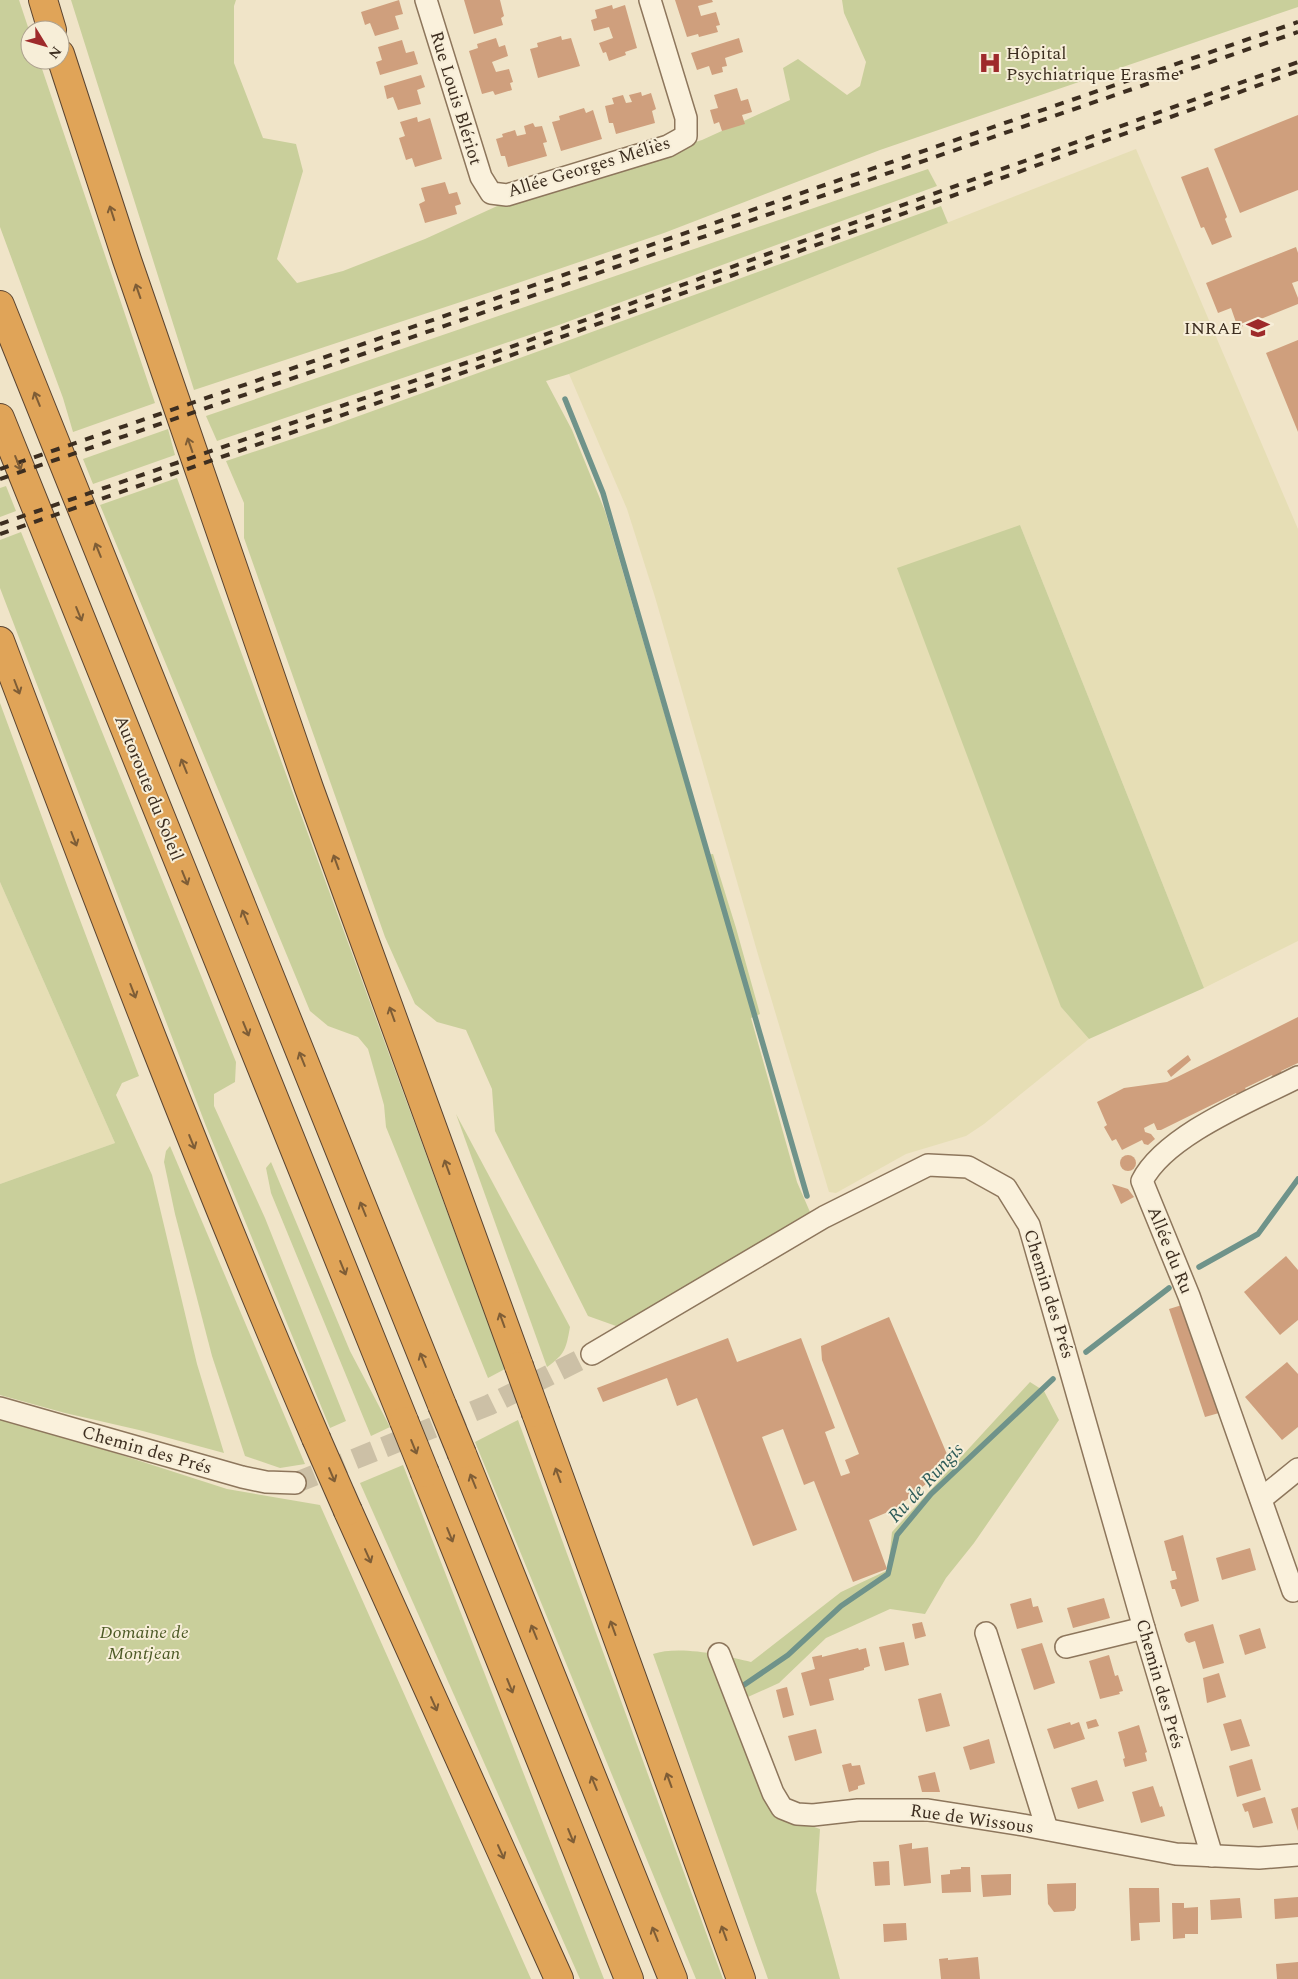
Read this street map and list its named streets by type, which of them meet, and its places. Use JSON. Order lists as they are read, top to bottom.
{
  "streets": {
    "highway": ["Autoroute du Soleil"],
    "street": [
      "Rue Louis Blériot",
      "Allée Georges Méliès",
      "Allée du Ru",
      "Chemin des Prés",
      "Rue de Wissous"
    ]
  },
  "crossings": [
    ["Rue Louis Blériot", "Allée Georges Méliès"],
    ["Chemin des Prés", "Rue de Wissous"]
  ],
  "water": ["Ru de Rungis"],
  "parks": ["Domaine de Montjean"],
  "places": {
    "hospital": ["Hôpital Psychiatrique Erasme"],
    "school or university": ["INRAE"]
  },
  "north": "bottom right"
}
